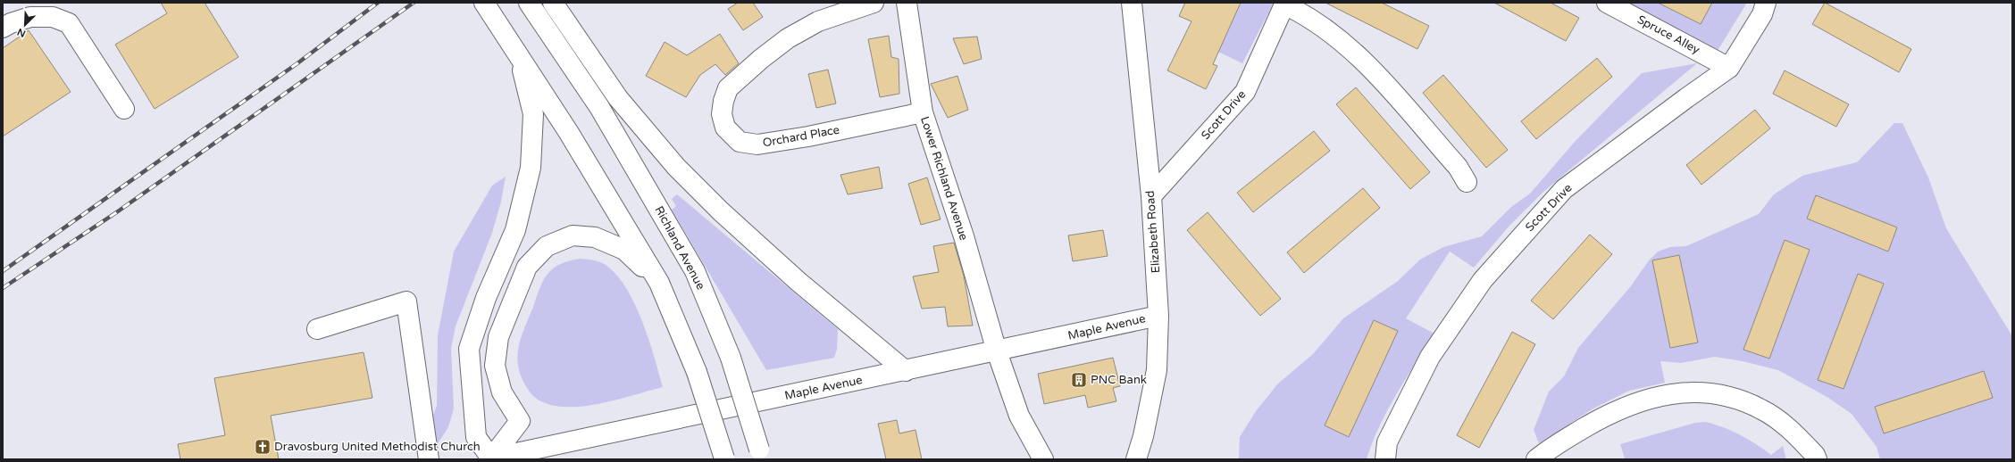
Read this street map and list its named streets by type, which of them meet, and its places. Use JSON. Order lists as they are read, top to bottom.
{
  "streets": {
    "main road": [
      "Spruce Alley",
      "Scott Drive",
      "Orchard Place",
      "Lower Richland Avenue",
      "Elizabeth Road",
      "Richland Avenue",
      "Maple Avenue"
    ]
  },
  "crossings": [
    ["Spruce Alley", "Scott Drive"],
    ["Scott Drive", "Elizabeth Road"],
    ["Orchard Place", "Lower Richland Avenue"],
    ["Lower Richland Avenue", "Maple Avenue"],
    ["Elizabeth Road", "Maple Avenue"]
  ],
  "places": {
    "building": ["PNC Bank"],
    "church": ["Dravosburg United Methodist Church"]
  },
  "north": "bottom left"
}
